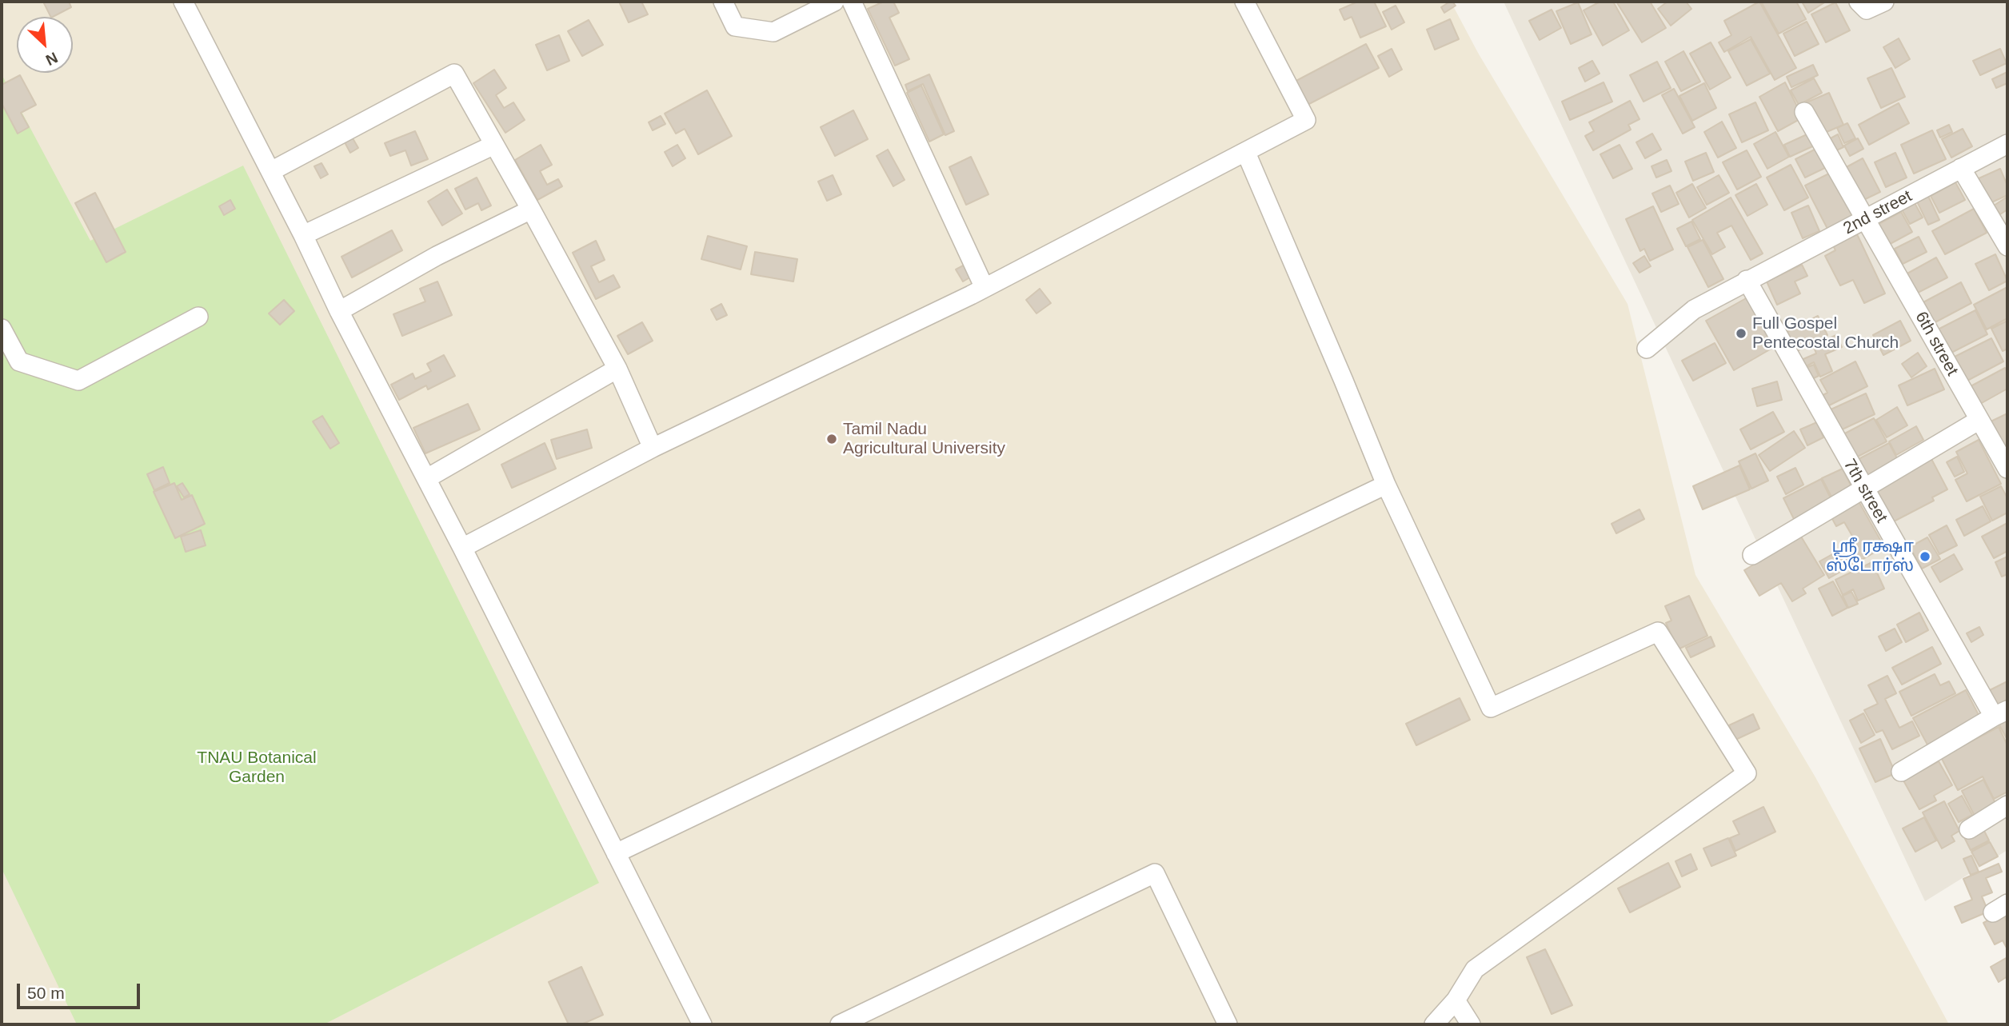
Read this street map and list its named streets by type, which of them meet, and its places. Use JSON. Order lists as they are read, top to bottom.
{
  "streets": {
    "street": ["2nd street", "6th street", "7th street"]
  },
  "crossings": [
    ["2nd street", "6th street"],
    ["2nd street", "7th street"]
  ],
  "parks": ["TNAU Botanical Garden"],
  "places": ["Full Gospel Pentecostal Church", "Tamil Nadu Agricultural University", "ஶ்ரீ ரக்ஷா ஸ்டோர்ஸ்"],
  "scale_bar": "50 m",
  "north": "bottom right"
}
